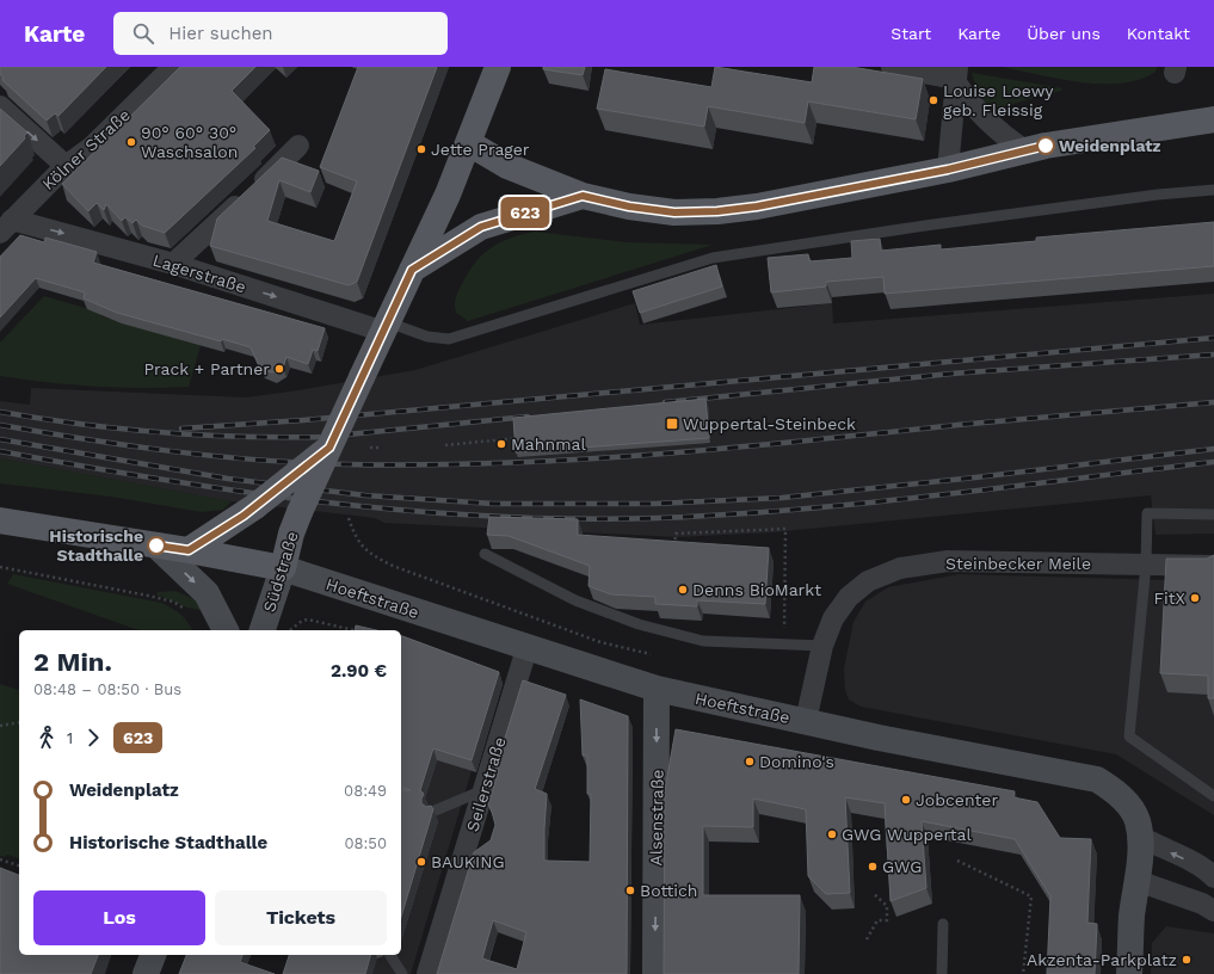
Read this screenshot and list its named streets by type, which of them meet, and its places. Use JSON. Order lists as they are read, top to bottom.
{
  "streets": {
    "main road": ["Südstraße", "Hoeftstraße", "Alsenstraße"],
    "street": [
      "Kölner Straße",
      "Lagerstraße",
      "Steinbecker Meile",
      "Seilerstraße"
    ]
  },
  "crossings": [
    ["Kölner Straße", "Lagerstraße"],
    ["Steinbecker Meile", "Hoeftstraße"],
    ["Südstraße", "Hoeftstraße"],
    ["Hoeftstraße", "Seilerstraße"],
    ["Hoeftstraße", "Alsenstraße"]
  ],
  "one_way": ["Lagerstraße", "Alsenstraße"],
  "places": {
    "other": [
      "Louise Loewy geb. Fleissig",
      "90° 60° 30° Waschsalon",
      "Weidenplatz",
      "Jette Prager",
      "Prack + Partner",
      "Mahnmal",
      "Historische Stadthalle",
      "Denns BioMarkt",
      "FitX",
      "Domino's",
      "Jobcenter",
      "GWG Wuppertal",
      "BAUKING",
      "GWG",
      "Bottich",
      "Akzenta-Parkplatz"
    ],
    "transit": ["Wuppertal-Steinbeck"]
  },
  "lines": ["bus line 623"],
  "page": {
    "header": "Karte",
    "search": "Hier suchen",
    "nav": [
      "Start",
      "Karte",
      "Über uns",
      "Kontakt"
    ],
    "on_map": "623",
    "heading": ["2 Min.", "08:48 – 08:50 · Bus", "2.90 €"],
    "legs": ["1", "623"],
    "list": [
      {
        "name": "Weidenplatz",
        "value": "08:49"
      },
      {
        "name": "Historische Stadthalle",
        "value": "08:50"
      }
    ],
    "buttons": ["Los", "Tickets"]
  }
}
